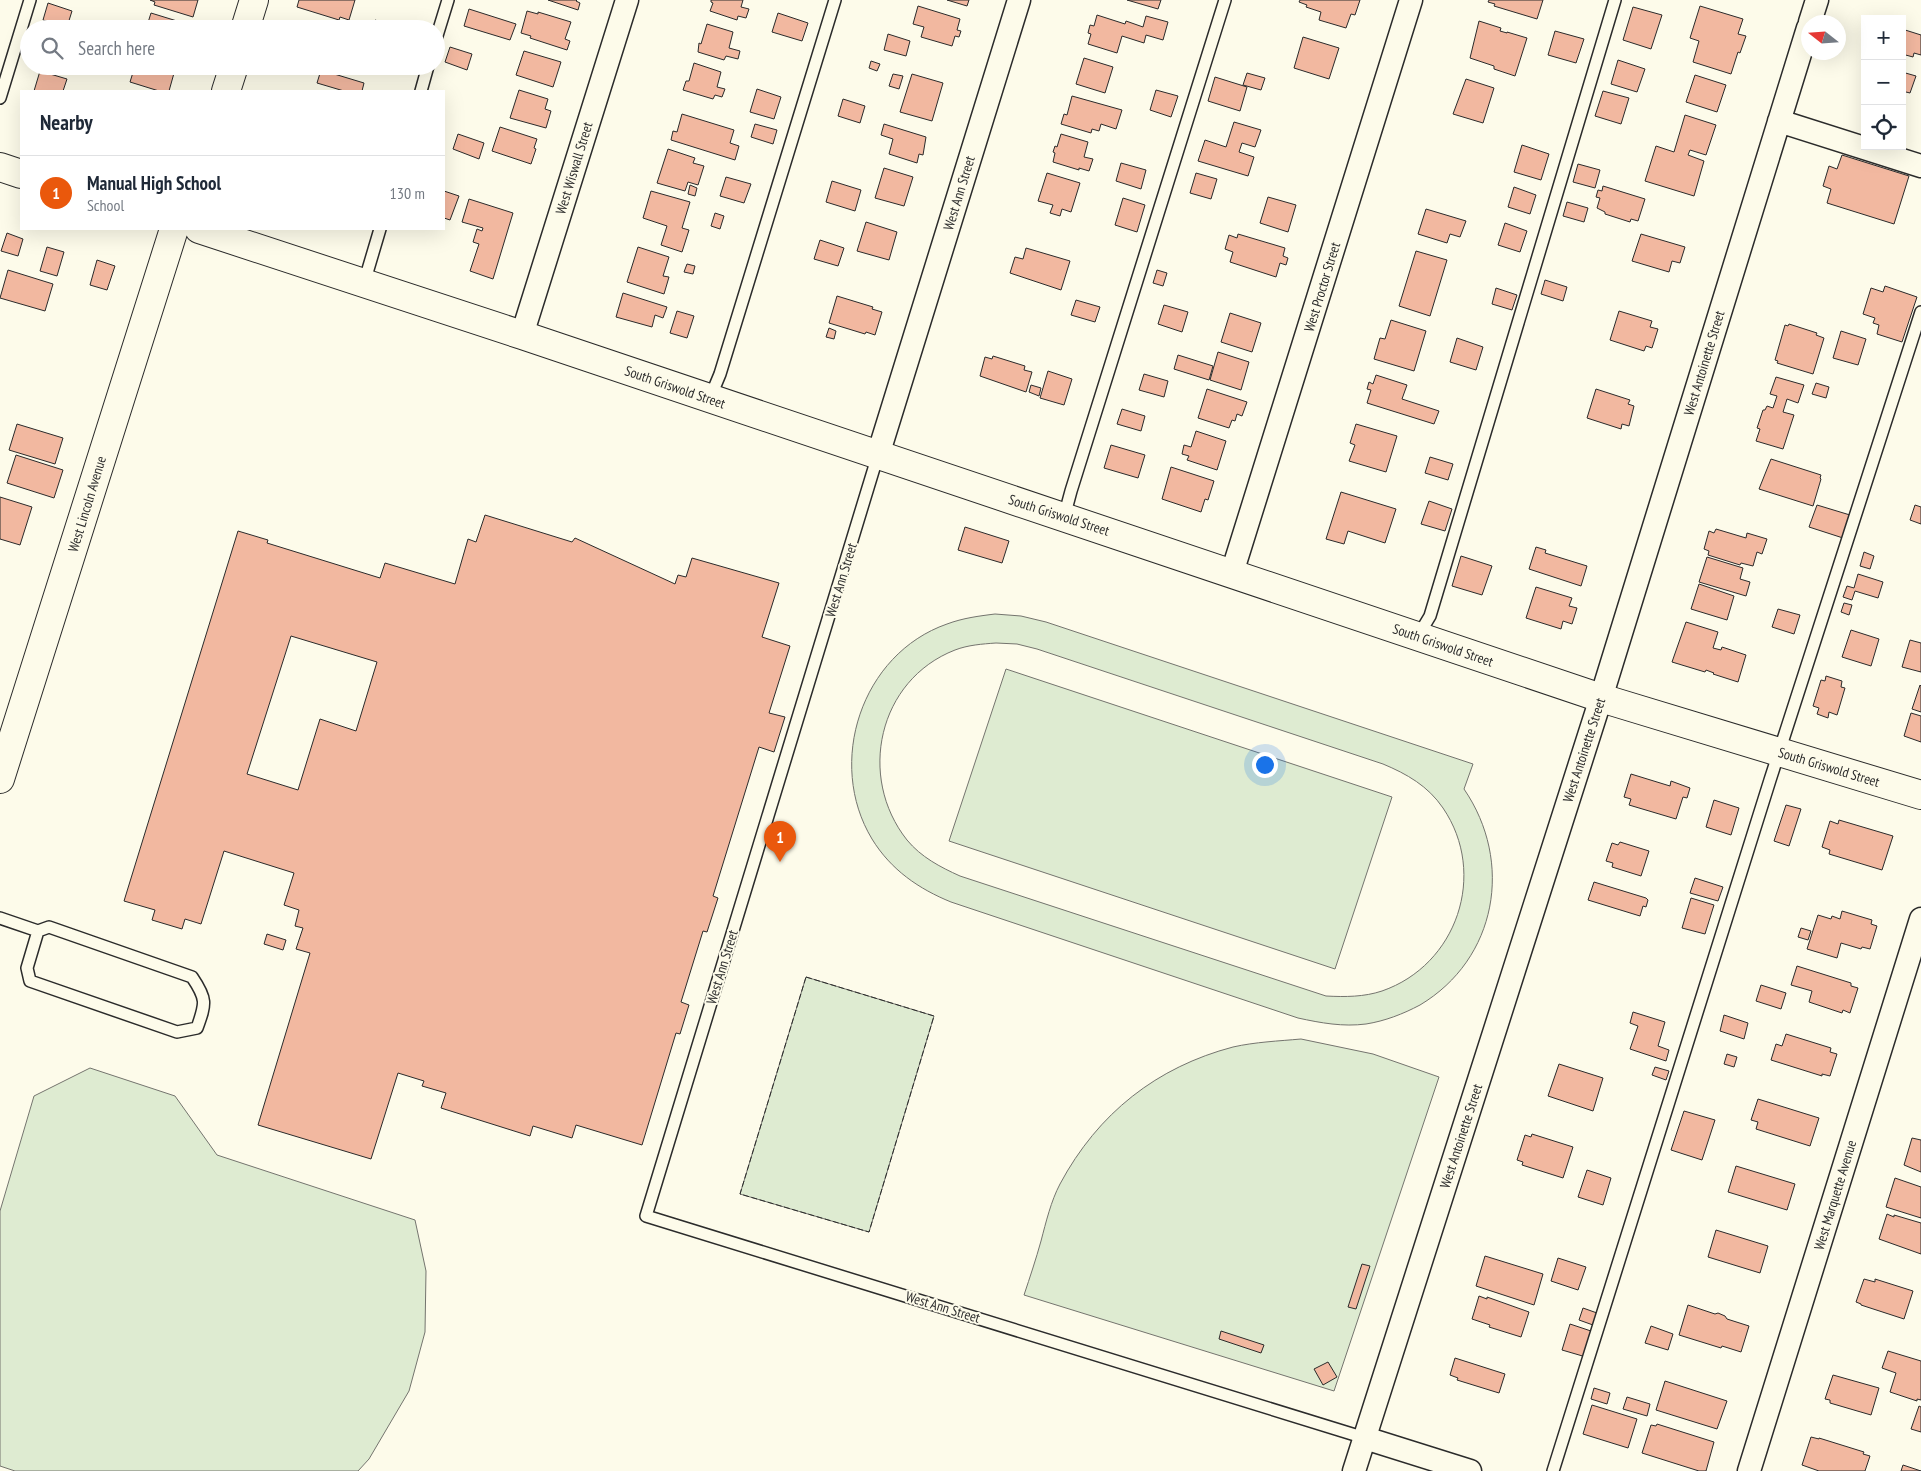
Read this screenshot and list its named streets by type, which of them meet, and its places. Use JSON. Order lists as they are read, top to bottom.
{
  "streets": {
    "street": [
      "West Wiswall Street",
      "West Ann Street",
      "West Proctor Street",
      "West Antoinette Street",
      "South Griswold Street",
      "West Lincoln Avenue",
      "West Marquette Avenue"
    ]
  },
  "crossings": [
    ["West Wiswall Street", "South Griswold Street"],
    ["West Ann Street", "West Antoinette Street"],
    ["West Ann Street", "South Griswold Street"],
    ["West Proctor Street", "South Griswold Street"],
    ["West Antoinette Street", "South Griswold Street"]
  ],
  "north": "left",
  "page": {
    "map_buttons": ["+", "−"],
    "search": "Search here",
    "heading": "Nearby",
    "list": [
      {
        "mark": "1",
        "name": "Manual High School",
        "note": "School",
        "value": "130 m"
      }
    ],
    "pins": "1"
  }
}
